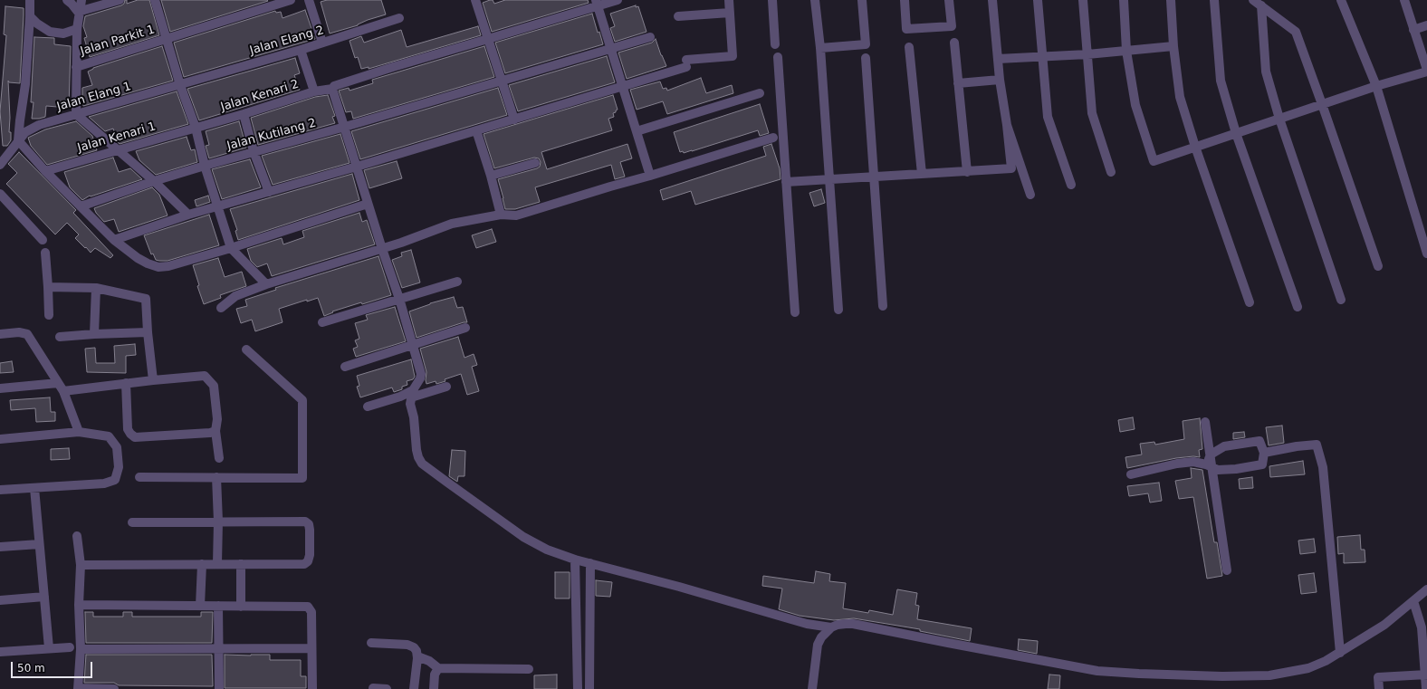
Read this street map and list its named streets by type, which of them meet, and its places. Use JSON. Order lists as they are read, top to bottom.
{
  "streets": {
    "street": [
      "Jalan Parkit 1",
      "Jalan Elang 2",
      "Jalan Kenari 2",
      "Jalan Elang 1",
      "Jalan Kutilang 2",
      "Jalan Kenari 1"
    ]
  },
  "crossings": [
    ["Jalan Elang 2", "Jalan Elang 1"],
    ["Jalan Kenari 2", "Jalan Kenari 1"]
  ],
  "scale_bar": "50 m"
}
